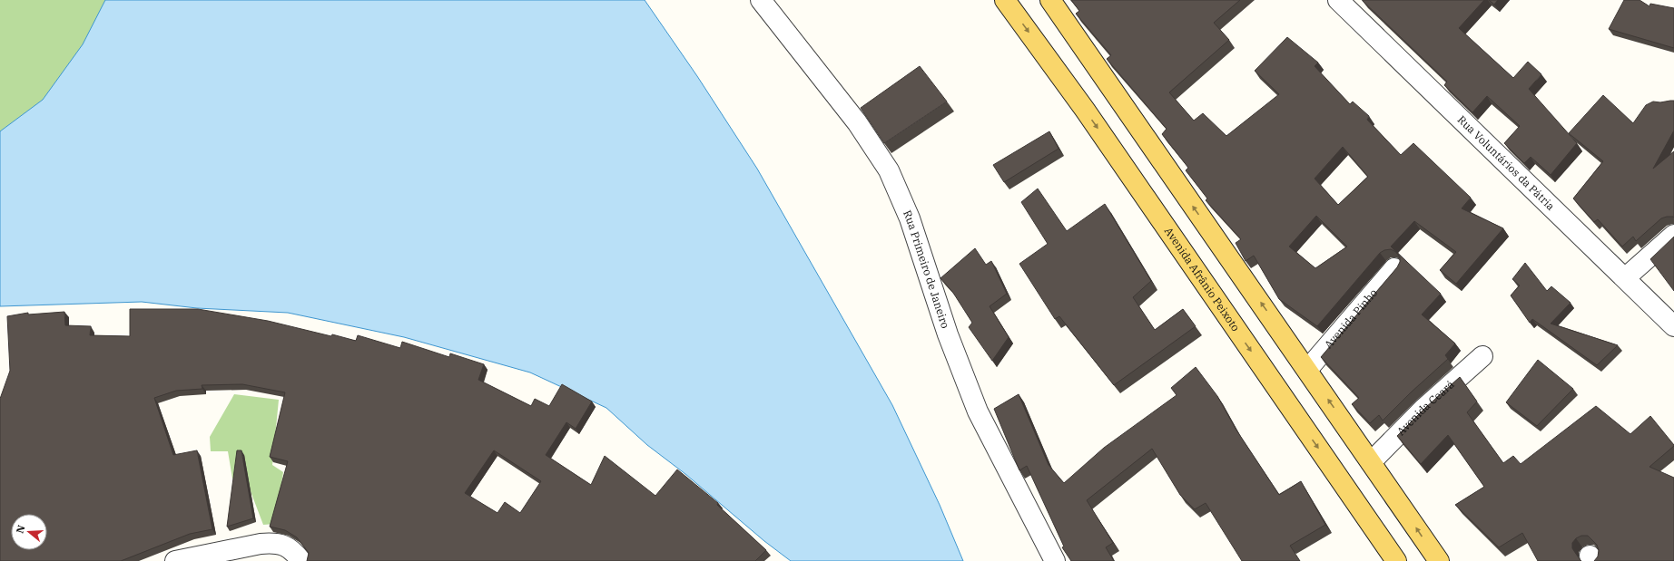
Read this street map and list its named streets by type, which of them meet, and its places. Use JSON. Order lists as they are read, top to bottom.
{
  "streets": {
    "main road": ["Avenida Afrânio Peixoto"],
    "street": [
      "Rua Voluntários da Pátria",
      "Rua Primeiro de Janeiro",
      "Avenida Pinho",
      "Avenida Ceará"
    ]
  },
  "north": "left"
}
